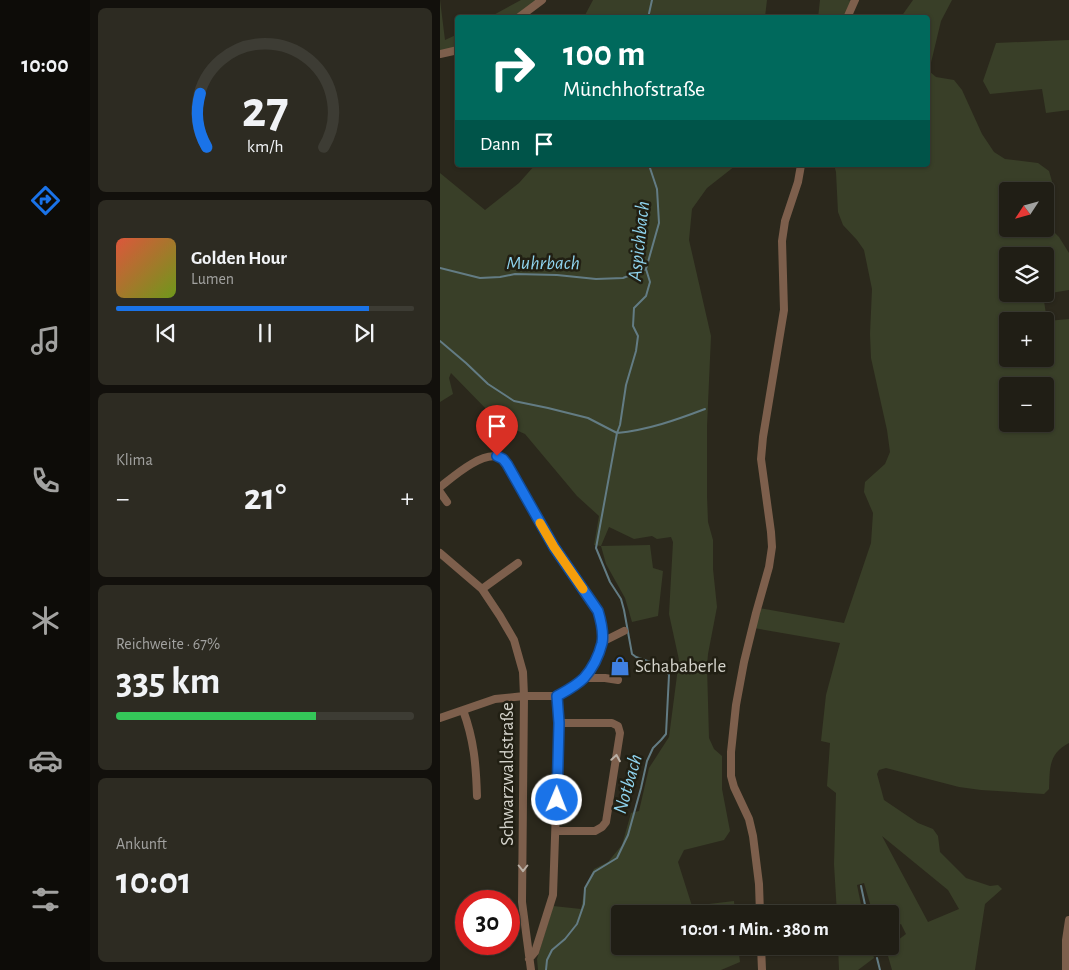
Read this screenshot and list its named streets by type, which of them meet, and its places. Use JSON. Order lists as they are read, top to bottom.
{
  "streets": {
    "street": ["Schwarzwaldstraße"]
  },
  "water": ["Aspichbach", "Muhrbach", "Notbach"],
  "places": {
    "shop": ["Schababerle"]
  },
  "north": "bottom left",
  "page": {
    "tabs": "10:00",
    "turn": ["100 m", "Münchhofstraße"],
    "then": "Dann",
    "map_buttons": ["+", "−"],
    "song": ["Golden Hour", "Lumen"],
    "tile": [
      "Klima",
      ["Reichweite · 67%", "335 km"],
      ["Ankunft", "10:01"]
    ],
    "heat": ["−", "21°", "+"],
    "limit": "30",
    "trip": "10:01 · 1 Min. · 380 m",
    "gauge": ["27", "km/h"]
  }
}
